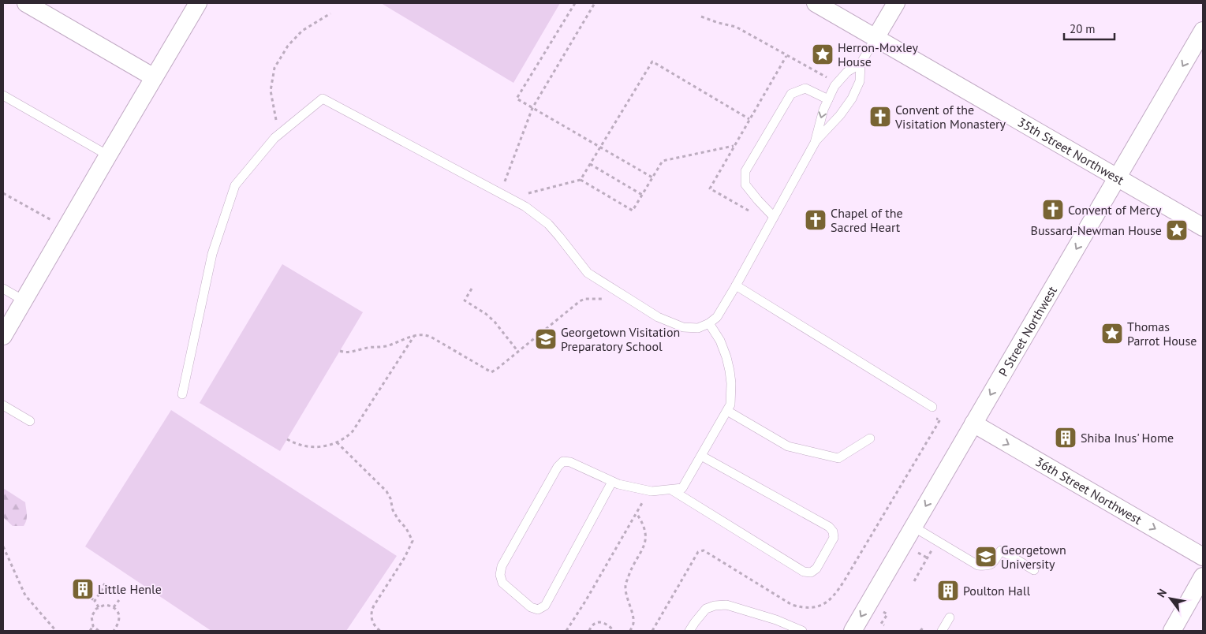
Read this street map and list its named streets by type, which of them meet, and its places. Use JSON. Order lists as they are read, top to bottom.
{
  "streets": {
    "street": ["35th Street Northwest", "P Street Northwest", "36th Street Northwest"]
  },
  "crossings": [
    ["35th Street Northwest", "P Street Northwest"],
    ["P Street Northwest", "36th Street Northwest"]
  ],
  "one_way": ["P Street Northwest", "36th Street Northwest"],
  "places": {
    "place": ["Herron-Moxley House", "Bussard-Newman House", "Thomas Parrot House"],
    "church": ["Convent of the Visitation Monastery", "Convent of Mercy", "Chapel of the Sacred Heart"],
    "school or university": ["Georgetown Visitation Preparatory School", "Georgetown University"],
    "building": ["Shiba Inus' Home", "Little Henle", "Poulton Hall"]
  },
  "scale_bar": "20 m",
  "north": "top left"
}
